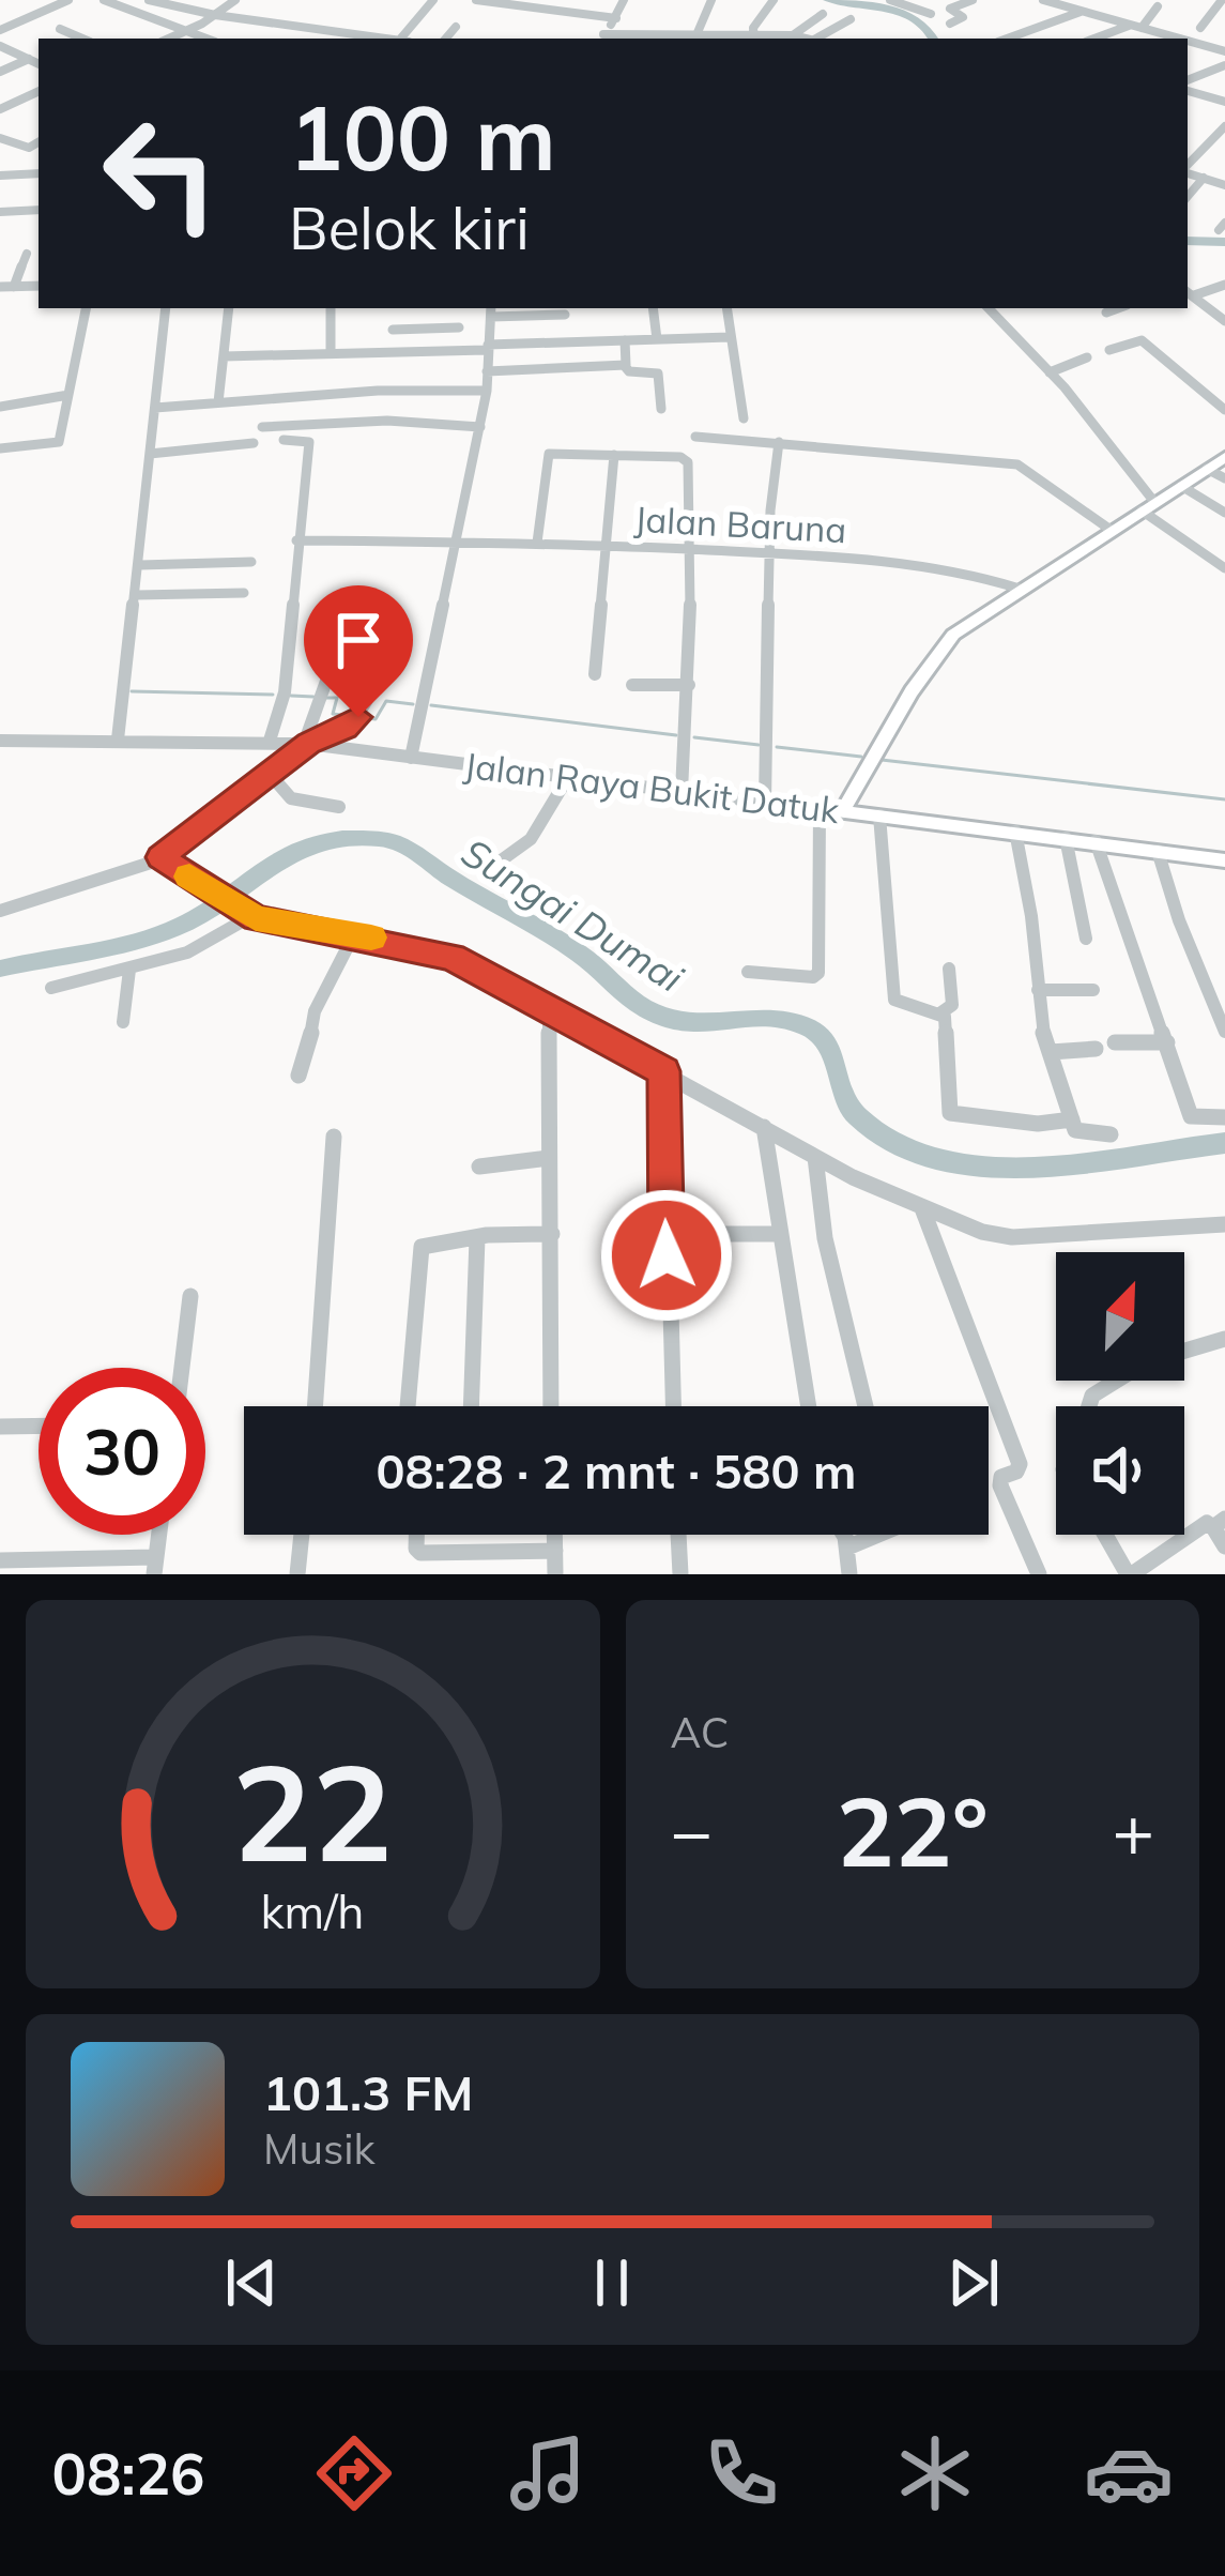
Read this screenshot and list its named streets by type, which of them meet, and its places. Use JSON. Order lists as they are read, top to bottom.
{
  "streets": {
    "main road": ["Jalan Raya Bukit Datuk"],
    "street": ["Jalan Baruna"]
  },
  "water": ["Sungai Dumai"],
  "north": "top right",
  "page": {
    "turn": ["100 m", "Belok kiri"],
    "limit": "30",
    "trip": "08:28 · 2 mnt · 580 m",
    "tile": "AC",
    "heat": ["−", "22°", "+"],
    "song": ["101.3 FM", "Musik"],
    "tabs": "08:26",
    "gauge": ["22", "km/h"]
  }
}
